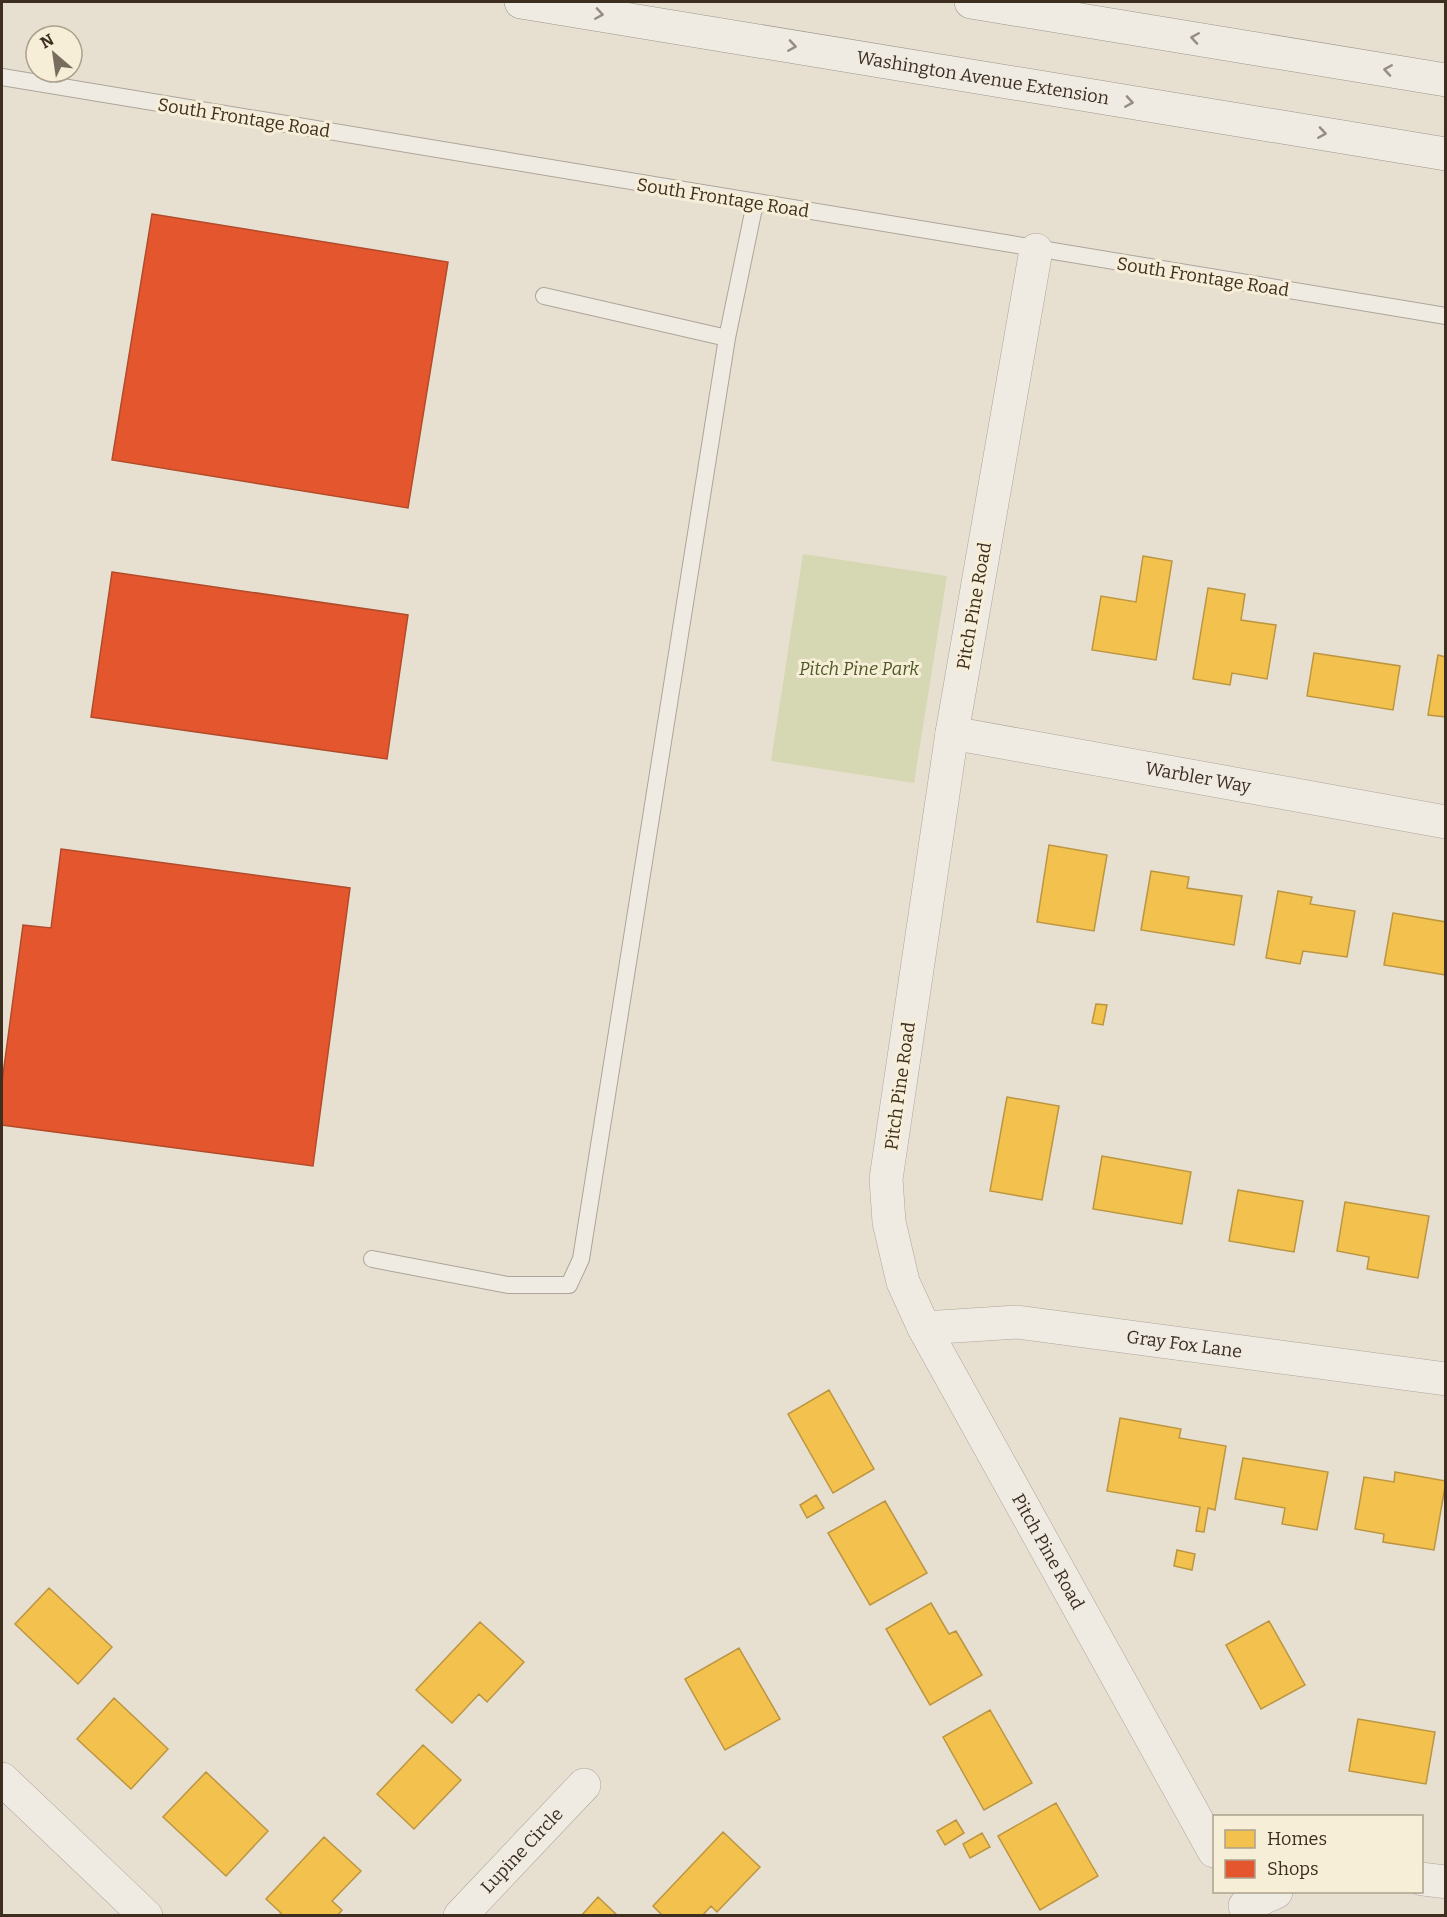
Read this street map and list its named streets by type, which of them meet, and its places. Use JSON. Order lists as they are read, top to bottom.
{
  "streets": {
    "street": [
      "Washington Avenue Extension",
      "Pitch Pine Road",
      "Warbler Way",
      "Gray Fox Lane",
      "Lupine Circle"
    ],
    "lane": ["South Frontage Road"]
  },
  "crossings": [
    ["South Frontage Road", "Pitch Pine Road"],
    ["Pitch Pine Road", "Warbler Way"],
    ["Pitch Pine Road", "Gray Fox Lane"]
  ],
  "parks": ["Pitch Pine Park"],
  "legend": ["Homes", "Shops"],
  "north": "top left"
}
